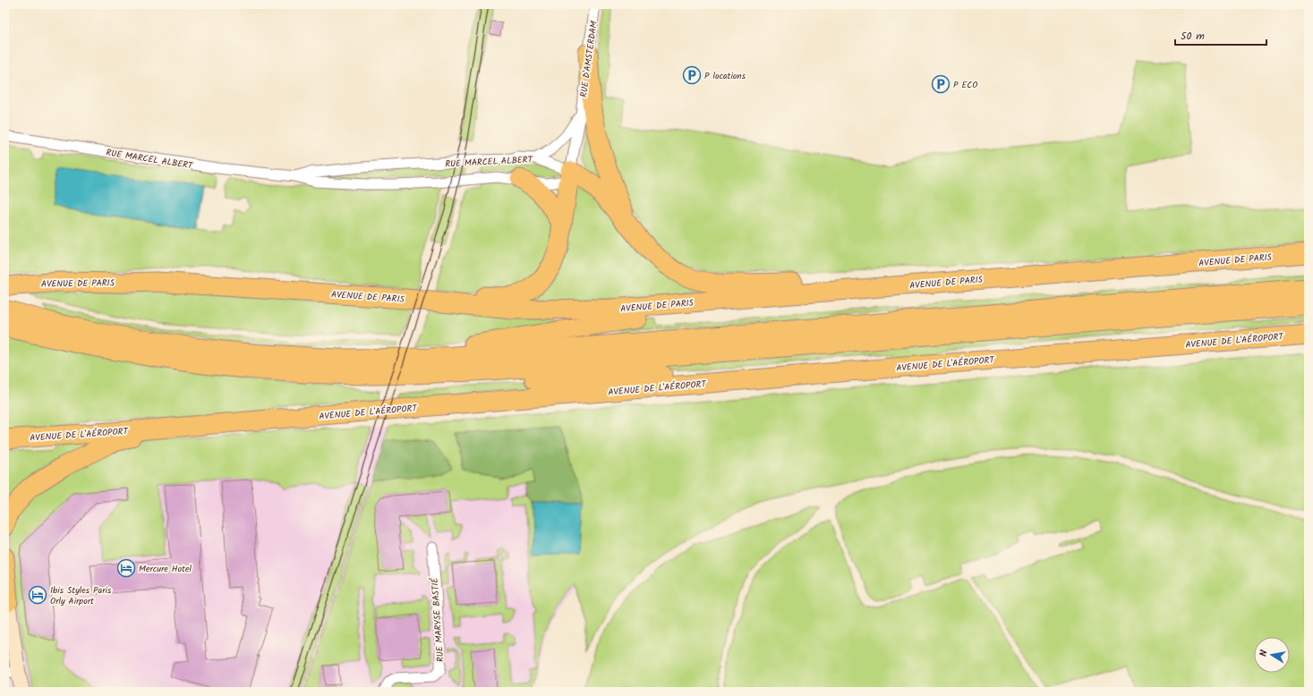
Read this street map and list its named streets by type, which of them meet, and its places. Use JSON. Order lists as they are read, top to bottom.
{
  "streets": {
    "highway": ["AVENUE DE PARIS", "AVENUE DE L'AÉROPORT"],
    "street": ["RUE D'AMSTERDAM", "RUE MARCEL ALBERT", "RUE MARYSE BASTIÉ"]
  },
  "crossings": [
    ["RUE D'AMSTERDAM", "RUE MARCEL ALBERT"]
  ],
  "places": {
    "parking": ["P locations", "P ECO"],
    "hotel": ["Mercure Hotel", "Ibis Styles Paris Orly Airport"]
  },
  "scale_bar": "50 m",
  "north": "left"
}
